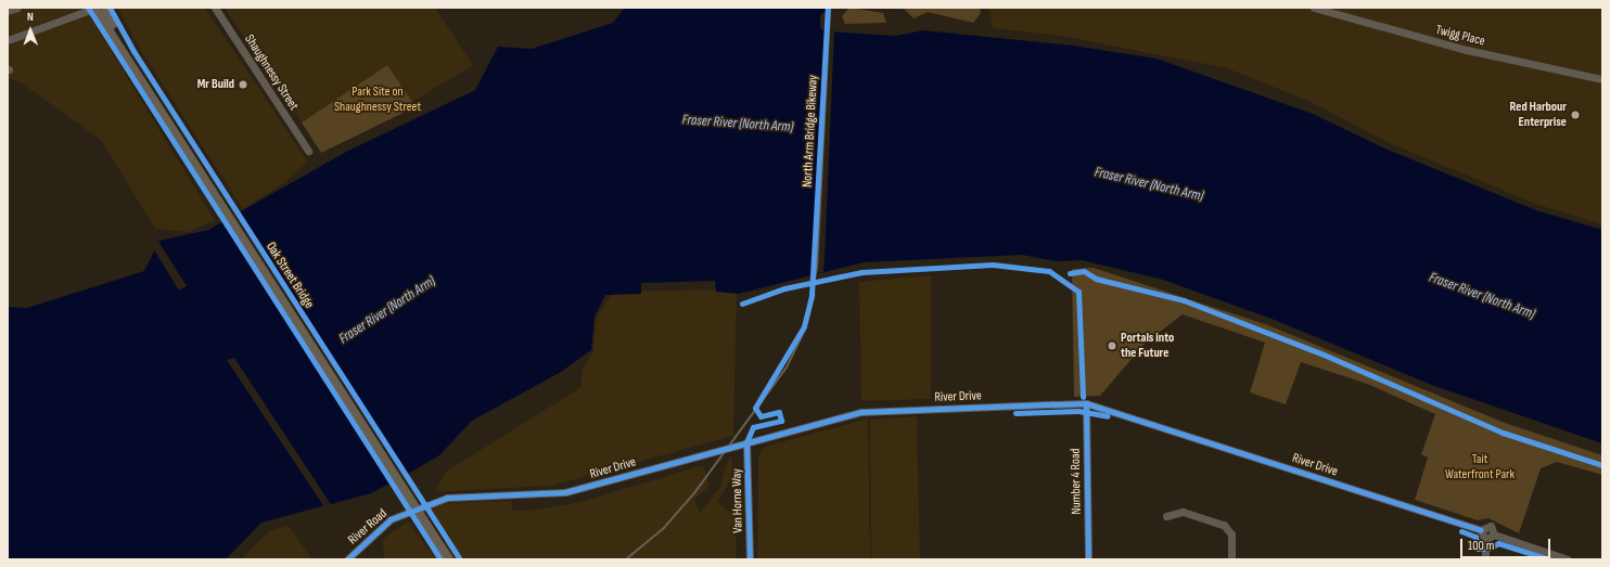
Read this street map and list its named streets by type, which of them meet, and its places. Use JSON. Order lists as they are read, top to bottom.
{
  "streets": {
    "highway": ["Oak Street Bridge"],
    "street": [
      "Twigg Place",
      "Shaughnessy Street",
      "River Drive",
      "Number 4 Road",
      "Van Horne Way",
      "River Road"
    ],
    "cycle path": ["North Arm Bridge Bikeway"]
  },
  "crossings": [
    ["River Drive", "Number 4 Road"],
    ["River Drive", "Van Horne Way"],
    ["River Drive", "River Road"]
  ],
  "water": ["Fraser River (North Arm)"],
  "parks": ["Park Site on Shaughnessy Street", "Tait Waterfront Park"],
  "places": ["Mr Build", "Red Harbour Enterprise", "Portals into the Future"],
  "scale_bar": "100 m",
  "north": "top"
}
